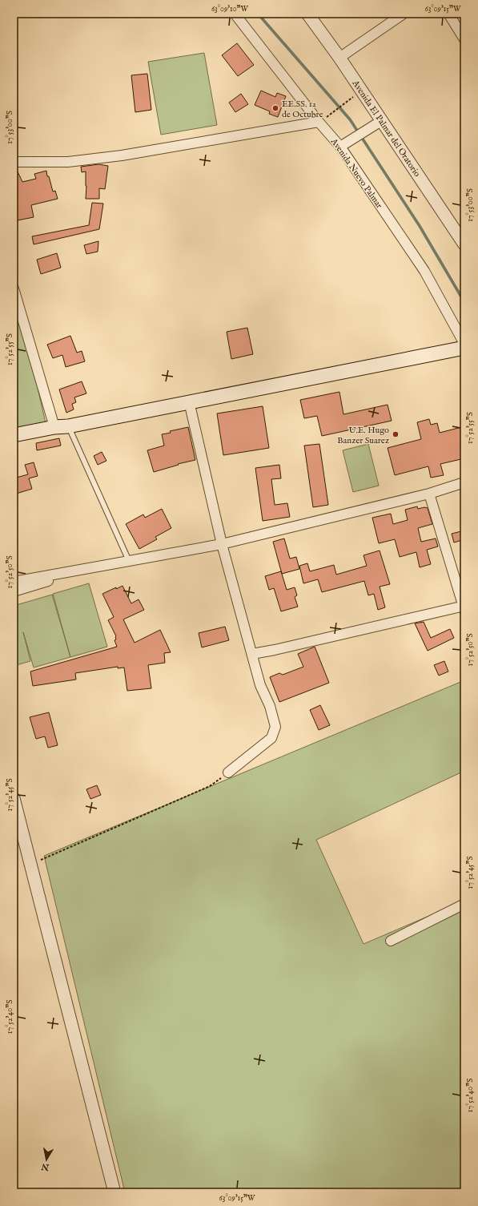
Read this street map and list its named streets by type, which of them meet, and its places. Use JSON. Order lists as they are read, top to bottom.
{
  "streets": {
    "street": ["Avenida El Palmar del Oratorio", "Avenida Nuevo Palmar"]
  },
  "places": ["EE.SS. 12 de Octubre", "U.E. Hugo Banzer Suarez"],
  "north": "bottom",
  "coordinates": [
    "63°09'10\"W",
    "63°09'15\"W",
    "17°53'00\"S",
    "17°52'55\"S",
    "17°52'50\"S",
    "17°52'45\"S",
    "17°52'40\"S"
  ]
}
